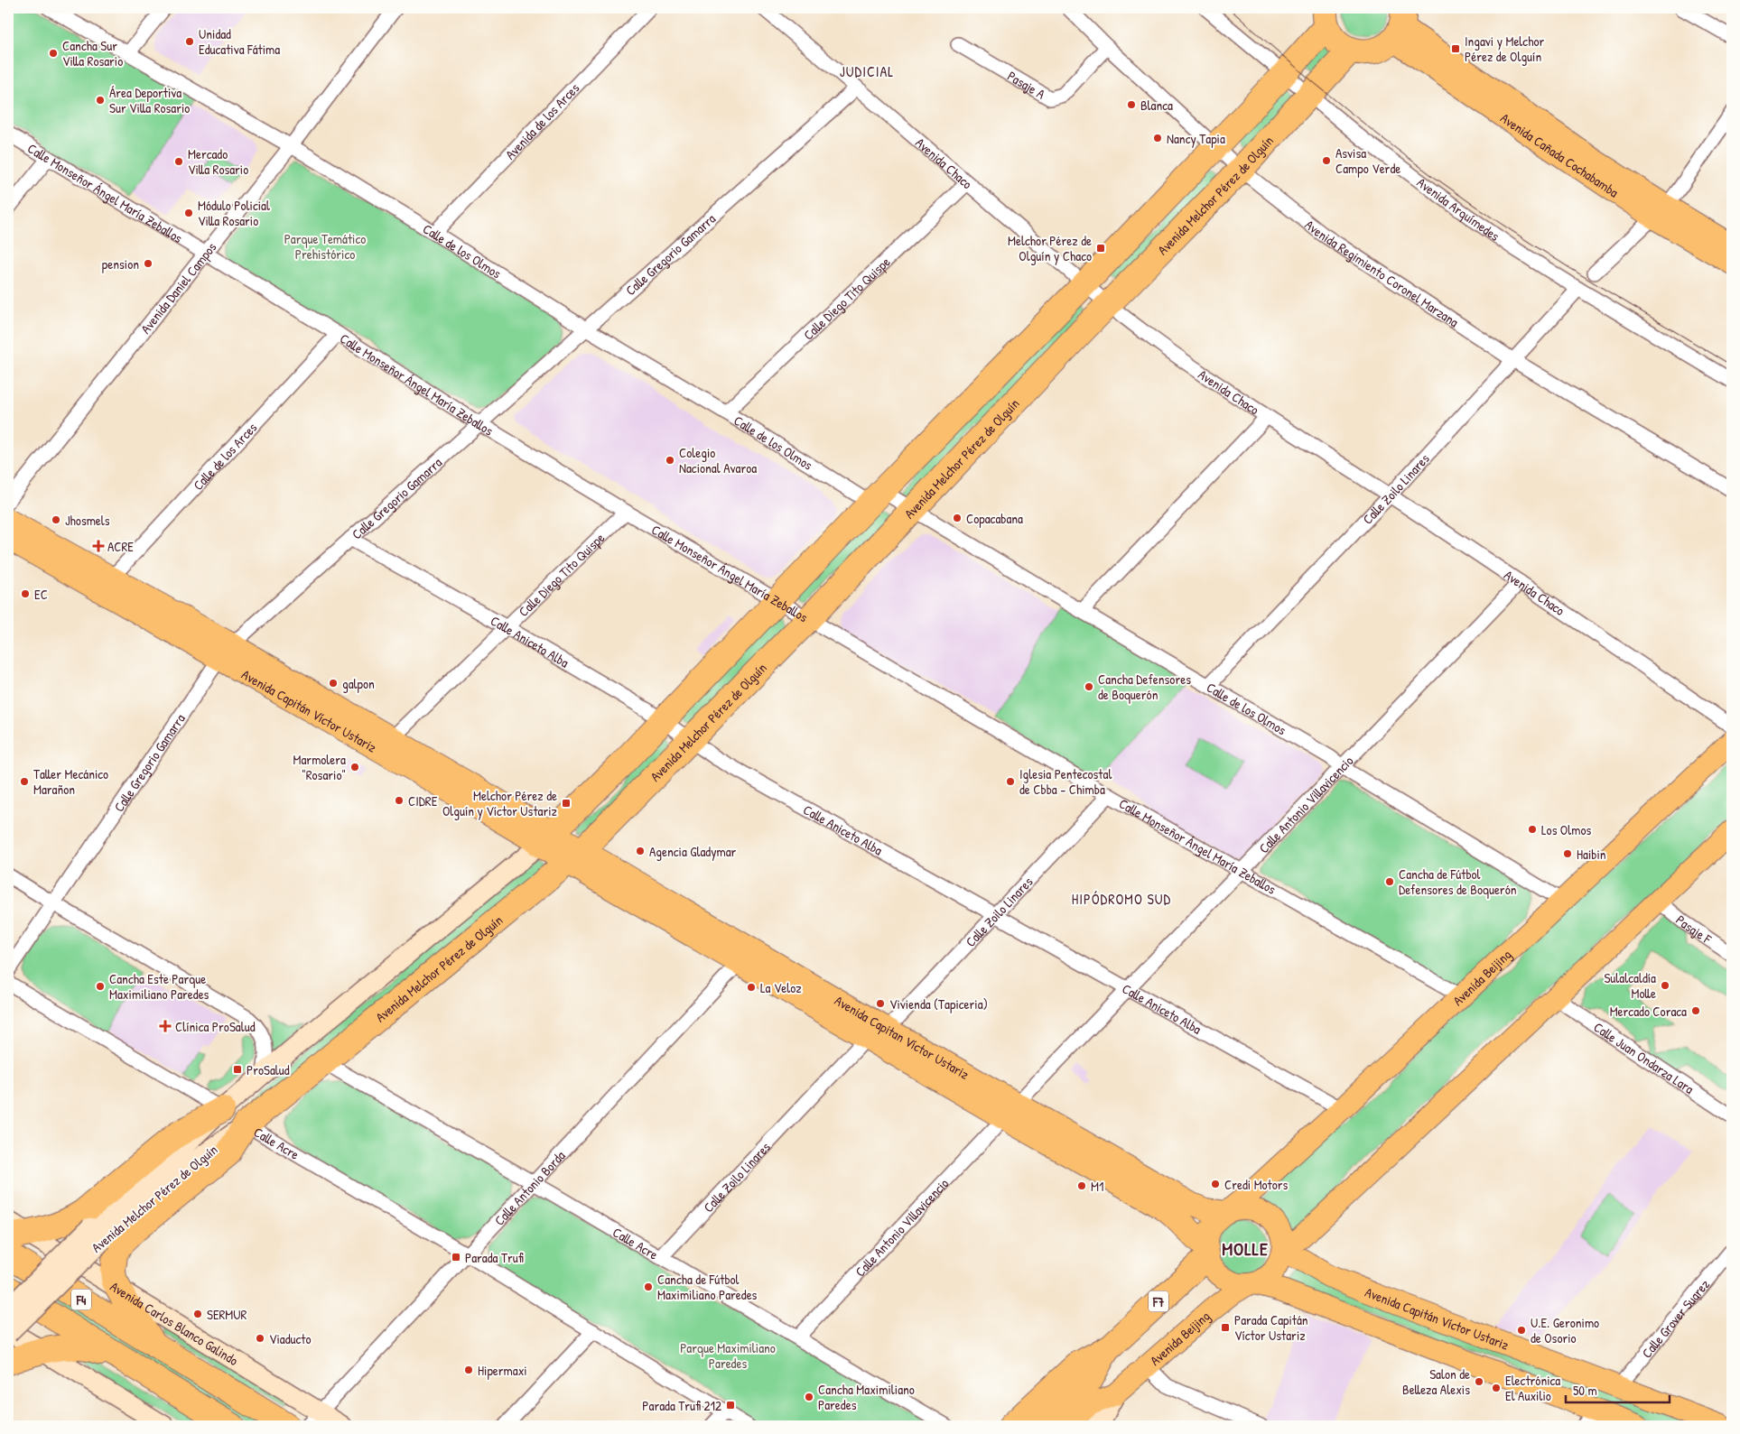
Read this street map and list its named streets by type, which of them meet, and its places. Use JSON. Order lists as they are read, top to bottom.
{
  "streets": {
    "highway": [
      "Avenida Melchor Pérez de Olguín",
      "Avenida Capitán Víctor Ustariz",
      "Avenida Capitan Víctor Ustariz",
      "F4",
      "F7",
      "Avenida Carlos Blanco Galindo"
    ],
    "main road": ["Avenida Cañada Cochabamba", "Avenida Beijing"],
    "street": [
      "Pasaje A",
      "Avenida de los Arces",
      "Avenida Chaco",
      "Calle Monseñor Ángel María Zeballos",
      "Avenida Arquímedes",
      "Calle de los Olmos",
      "Calle Gregorio Gamarra",
      "Avenida Regimiento Coronel Marzana",
      "Avenida Daniel Campos",
      "Calle Diego Tito Quispe",
      "Calle de los Arces",
      "Calle Zoilo Linares",
      "Calle Aniceto Alba",
      "Calle Antonio Villavicencio",
      "Pasaje F",
      "Calle Juan Ondarza Lara",
      "Calle Acre",
      "Calle Antonio Borda",
      "Calle Grover Suarez"
    ]
  },
  "crossings": [
    ["Pasaje A", "Avenida Regimiento Coronel Marzana"],
    ["Avenida de los Arces", "Calle de los Olmos"],
    ["Avenida Chaco", "Avenida Melchor Pérez de Olguín"],
    ["Avenida Chaco", "Calle Gregorio Gamarra"],
    ["Avenida Chaco", "Calle Diego Tito Quispe"],
    ["Avenida Chaco", "Calle Zoilo Linares"],
    ["Avenida Chaco", "Calle Antonio Villavicencio"],
    ["Calle Monseñor Ángel María Zeballos", "Avenida Melchor Pérez de Olguín"],
    ["Calle Monseñor Ángel María Zeballos", "Calle Gregorio Gamarra"],
    ["Calle Monseñor Ángel María Zeballos", "Avenida Daniel Campos"],
    ["Calle Monseñor Ángel María Zeballos", "Calle Diego Tito Quispe"],
    ["Calle Monseñor Ángel María Zeballos", "Calle de los Arces"],
    ["Calle Monseñor Ángel María Zeballos", "Calle Zoilo Linares"],
    ["Calle Monseñor Ángel María Zeballos", "Calle Antonio Villavicencio"],
    ["Calle Monseñor Ángel María Zeballos", "Avenida Beijing"],
    ["Avenida Melchor Pérez de Olguín", "Avenida Arquímedes"],
    ["Avenida Melchor Pérez de Olguín", "Calle de los Olmos"],
    ["Avenida Melchor Pérez de Olguín", "Avenida Regimiento Coronel Marzana"],
    ["Avenida Melchor Pérez de Olguín", "Calle Aniceto Alba"],
    ["Avenida Melchor Pérez de Olguín", "Avenida Capitán Víctor Ustariz"],
    ["Avenida Melchor Pérez de Olguín", "Avenida Capitan Víctor Ustariz"],
    ["Avenida Melchor Pérez de Olguín", "Calle Acre"],
    ["Avenida Arquímedes", "Calle Zoilo Linares"],
    ["Calle de los Olmos", "Calle Gregorio Gamarra"],
    ["Calle de los Olmos", "Avenida Daniel Campos"],
    ["Calle de los Olmos", "Calle Diego Tito Quispe"],
    ["Calle de los Olmos", "Calle Zoilo Linares"],
    ["Calle de los Olmos", "Calle Antonio Villavicencio"],
    ["Calle de los Olmos", "Avenida Beijing"],
    ["Calle Gregorio Gamarra", "Calle Aniceto Alba"],
    ["Calle Gregorio Gamarra", "Avenida Capitán Víctor Ustariz"],
    ["Avenida Regimiento Coronel Marzana", "Calle Zoilo Linares"],
    ["Calle Diego Tito Quispe", "Calle Aniceto Alba"],
    ["Calle Diego Tito Quispe", "Avenida Capitán Víctor Ustariz"],
    ["Calle de los Arces", "Avenida Capitán Víctor Ustariz"],
    ["Calle Zoilo Linares", "Calle Aniceto Alba"],
    ["Calle Zoilo Linares", "Avenida Capitan Víctor Ustariz"],
    ["Calle Zoilo Linares", "Calle Acre"],
    ["Calle Aniceto Alba", "Calle Antonio Villavicencio"],
    ["Calle Aniceto Alba", "Avenida Beijing"],
    ["Avenida Capitán Víctor Ustariz", "Avenida Beijing"],
    ["Avenida Capitán Víctor Ustariz", "Avenida Capitan Víctor Ustariz"],
    ["Avenida Capitán Víctor Ustariz", "F7"],
    ["Avenida Capitán Víctor Ustariz", "Calle Grover Suarez"],
    ["Calle Antonio Villavicencio", "Avenida Capitan Víctor Ustariz"],
    ["Calle Antonio Villavicencio", "Calle Acre"],
    ["Avenida Beijing", "Avenida Capitan Víctor Ustariz"],
    ["Avenida Beijing", "F7"],
    ["Avenida Capitan Víctor Ustariz", "Calle Antonio Borda"],
    ["Avenida Capitan Víctor Ustariz", "F7"],
    ["Calle Acre", "Calle Antonio Borda"],
    ["Calle Antonio Borda", "Avenida Carlos Blanco Galindo"]
  ],
  "districts": ["JUDICIAL", "HIPÓDROMO SUD", "MOLLE"],
  "parks": ["Parque Temático Prehistórico", "Parque Maximiliano Paredes"],
  "places": {
    "other": [
      "Unidad Educativa Fátima",
      "Cancha Sur Villa Rosario",
      "Área Deportiva Sur Villa Rosario",
      "Blanca",
      "Nancy Tapia",
      "Asvisa Campo Verde",
      "Mercado Villa Rosario",
      "Módulo Policial Villa Rosario",
      "pension",
      "Colegio Nacional Avaroa",
      "Copacabana",
      "Jhosmels",
      "EC",
      "galpon",
      "Cancha Defensores de Boquerón",
      "Marmolera \"Rosario\"",
      "Taller Mecánico Marañon",
      "Iglesia Pentecostal de Cbba - Chimba",
      "CIDRE",
      "Los Olmos",
      "Agencia Gladymar",
      "Haibin",
      "Cancha de Fútbol Defensores de Boquerón",
      "Sulalcaldía Molle",
      "Cancha Este Parque Maximiliano Paredes",
      "La Veloz",
      "Vivienda (Tapiceria)",
      "Mercado Coraca",
      "Credi Motors",
      "M1",
      "Cancha de Fútbol Maximiliano Paredes",
      "SERMUR",
      "U.E. Geronimo de Osorio",
      "Viaducto",
      "Hipermaxi",
      "Salon de Belleza Alexis",
      "Electrónica El Auxilio",
      "Cancha Maximiliano Paredes"
    ],
    "transit": [
      "Ingavi y Melchor Pérez de Olguín",
      "Melchor Pérez de Olguín y Chaco",
      "Melchor Pérez de Olguín y Víctor Ustariz",
      "ProSalud",
      "Parada Trufi",
      "Parada Capitán Víctor Ustariz",
      "Parada Trufi 212"
    ],
    "health": ["ACRE", "Clínica ProSalud"]
  },
  "scale_bar": "50 m"
}
